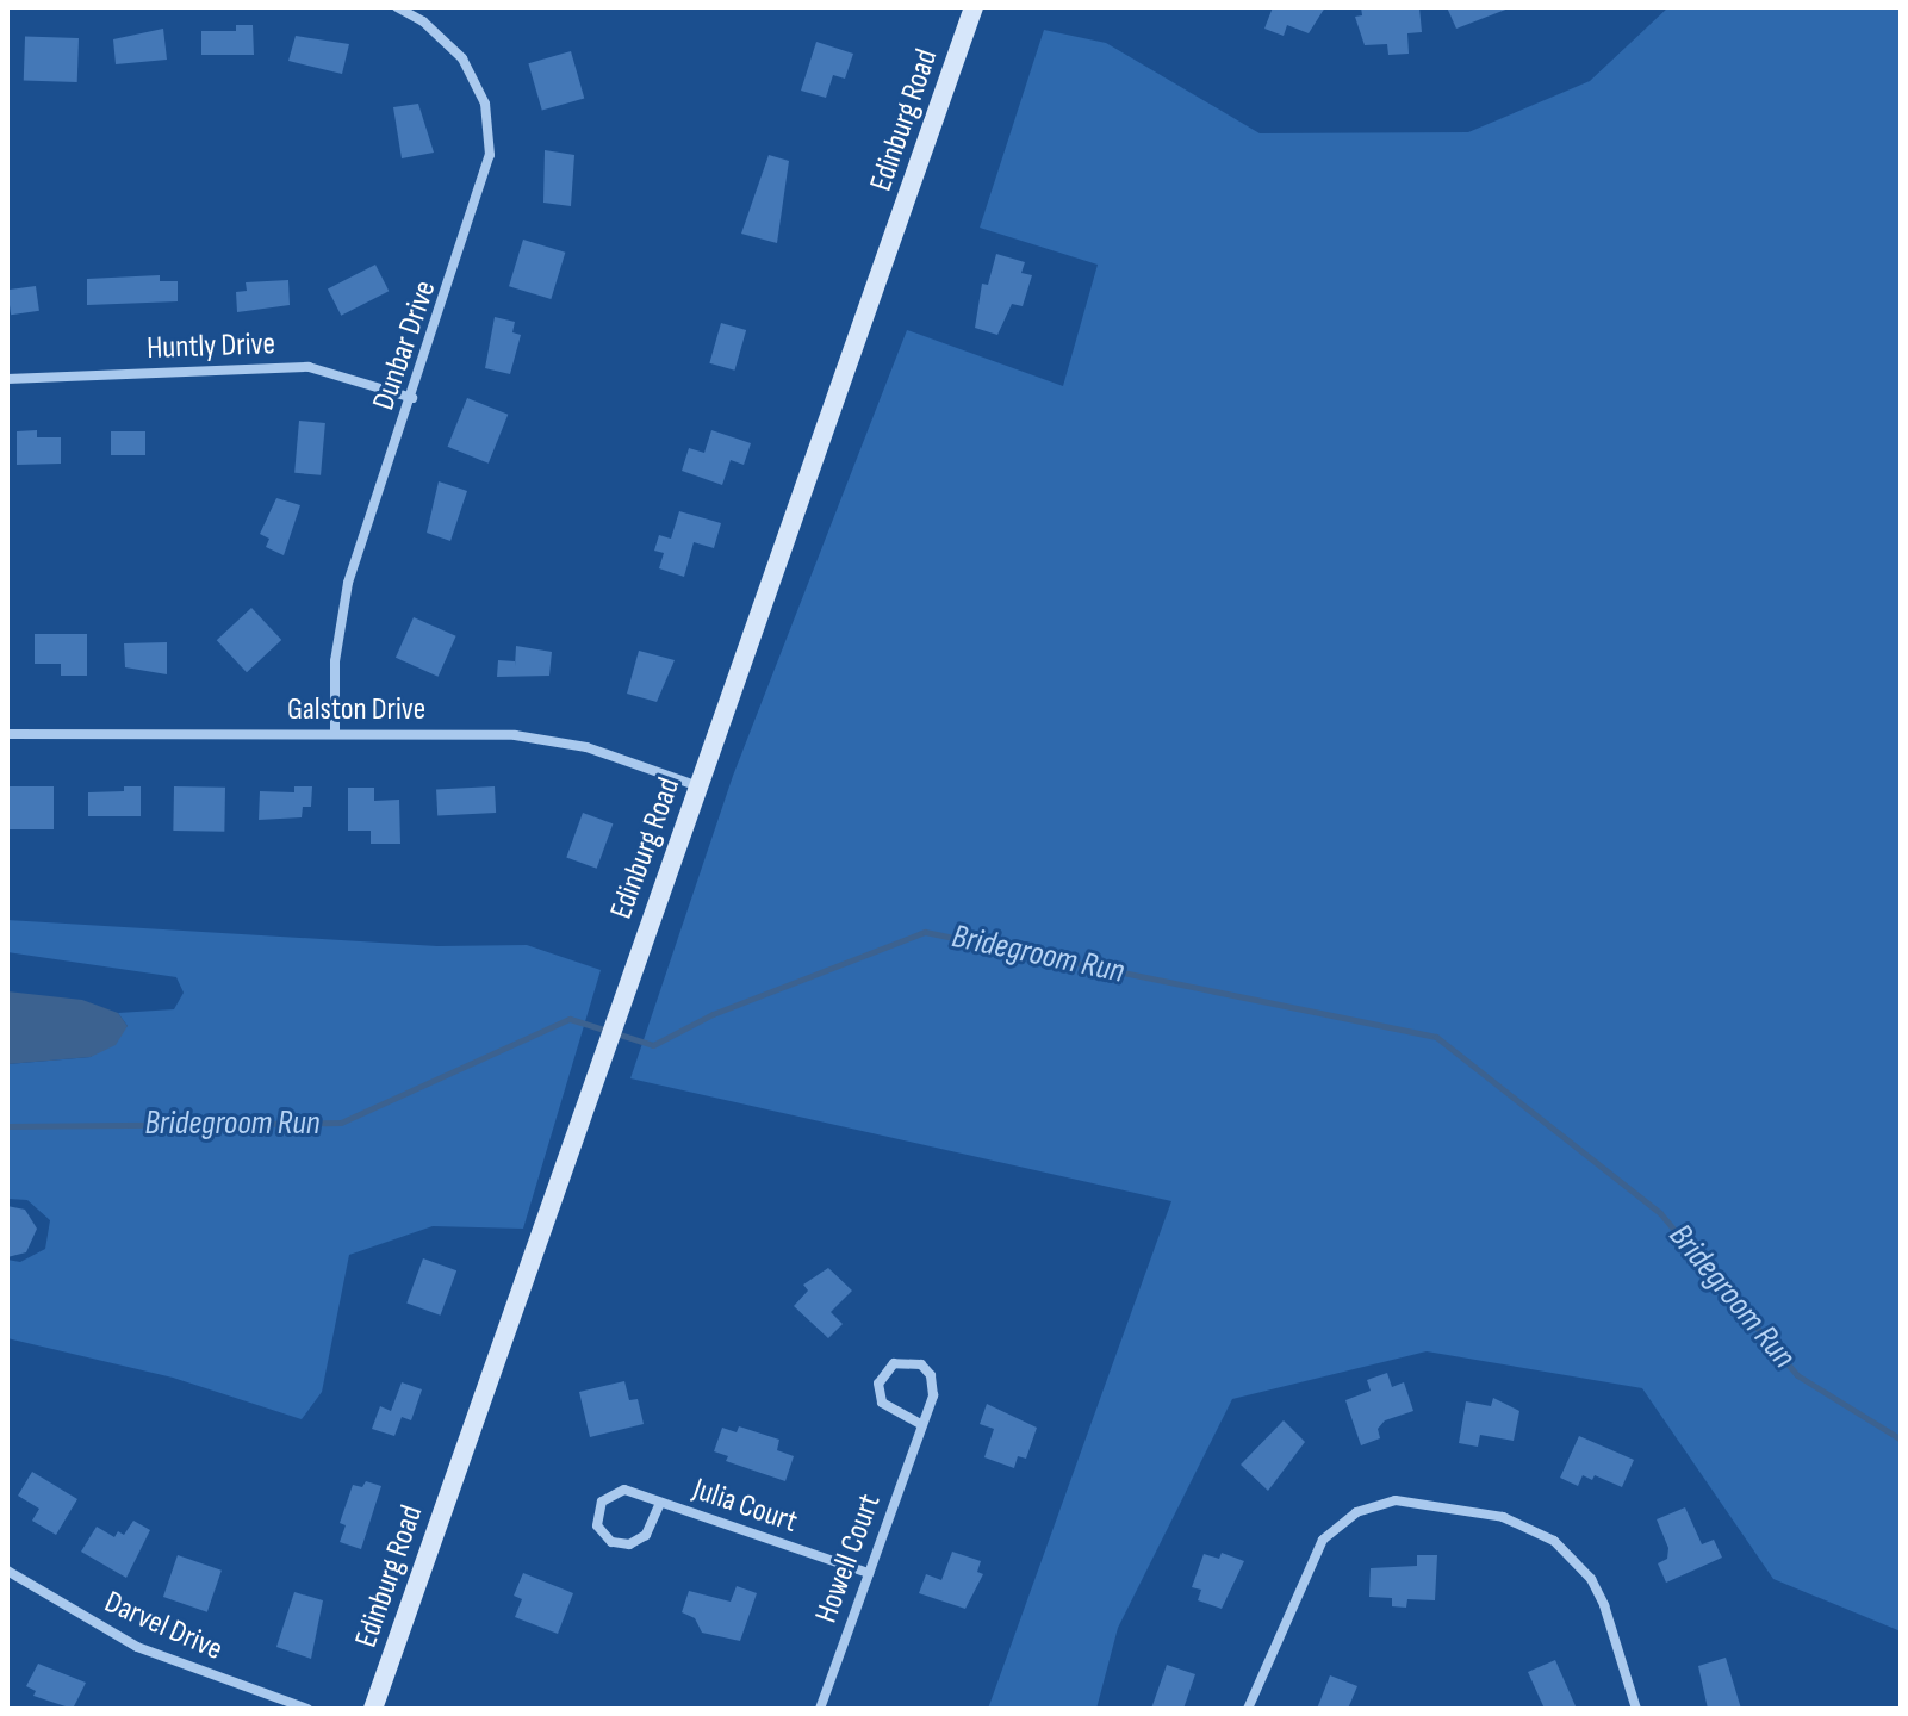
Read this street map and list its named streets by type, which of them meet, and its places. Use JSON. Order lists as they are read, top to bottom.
{
  "streets": {
    "main road": ["Edinburg Road"],
    "street": [
      "Dunbar Drive",
      "Huntly Drive",
      "Galston Drive",
      "Julia Court",
      "Howell Court",
      "Darvel Drive"
    ]
  },
  "crossings": [
    ["Edinburg Road", "Galston Drive"],
    ["Dunbar Drive", "Huntly Drive"],
    ["Dunbar Drive", "Galston Drive"],
    ["Julia Court", "Howell Court"]
  ],
  "water": ["Bridegroom Run"]
}
